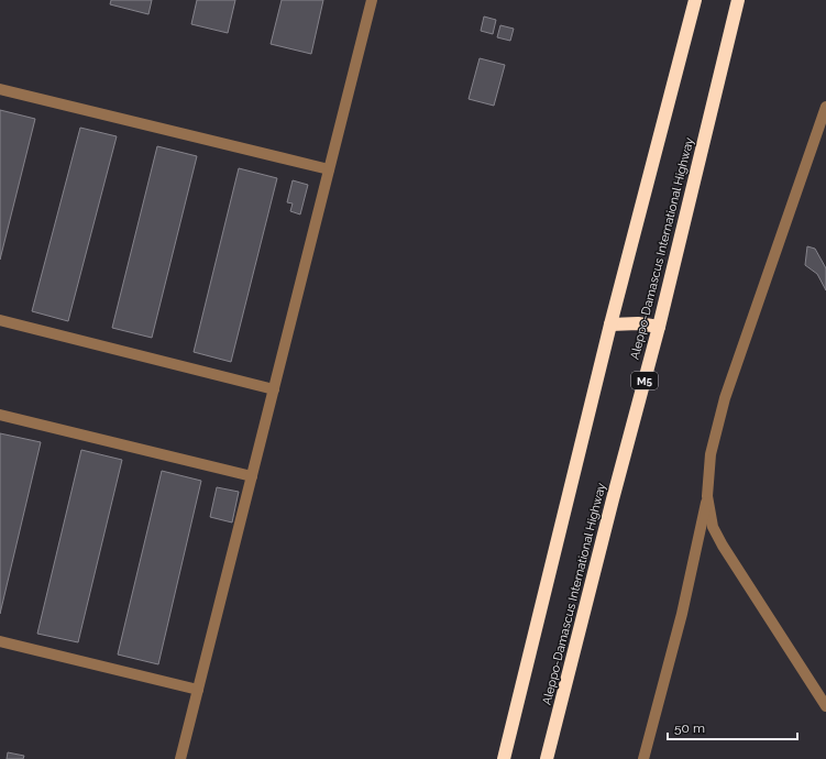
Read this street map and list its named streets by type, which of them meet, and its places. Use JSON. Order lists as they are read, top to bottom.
{
  "streets": {
    "highway": ["Aleppo-Damascus International Highway", "M5"]
  },
  "scale_bar": "50 m"
}
